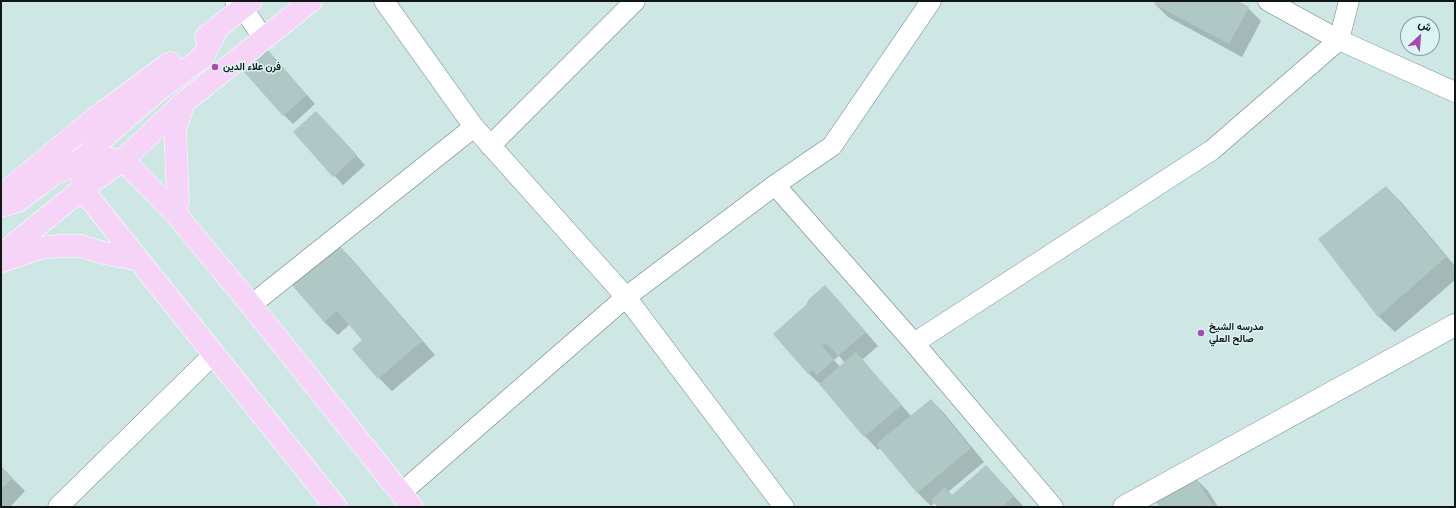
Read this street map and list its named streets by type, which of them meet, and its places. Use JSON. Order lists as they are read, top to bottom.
{
  "places": ["فرن علاء الدين", "مدرسه الشيخ صالح العلي"],
  "north": "top right"
}
